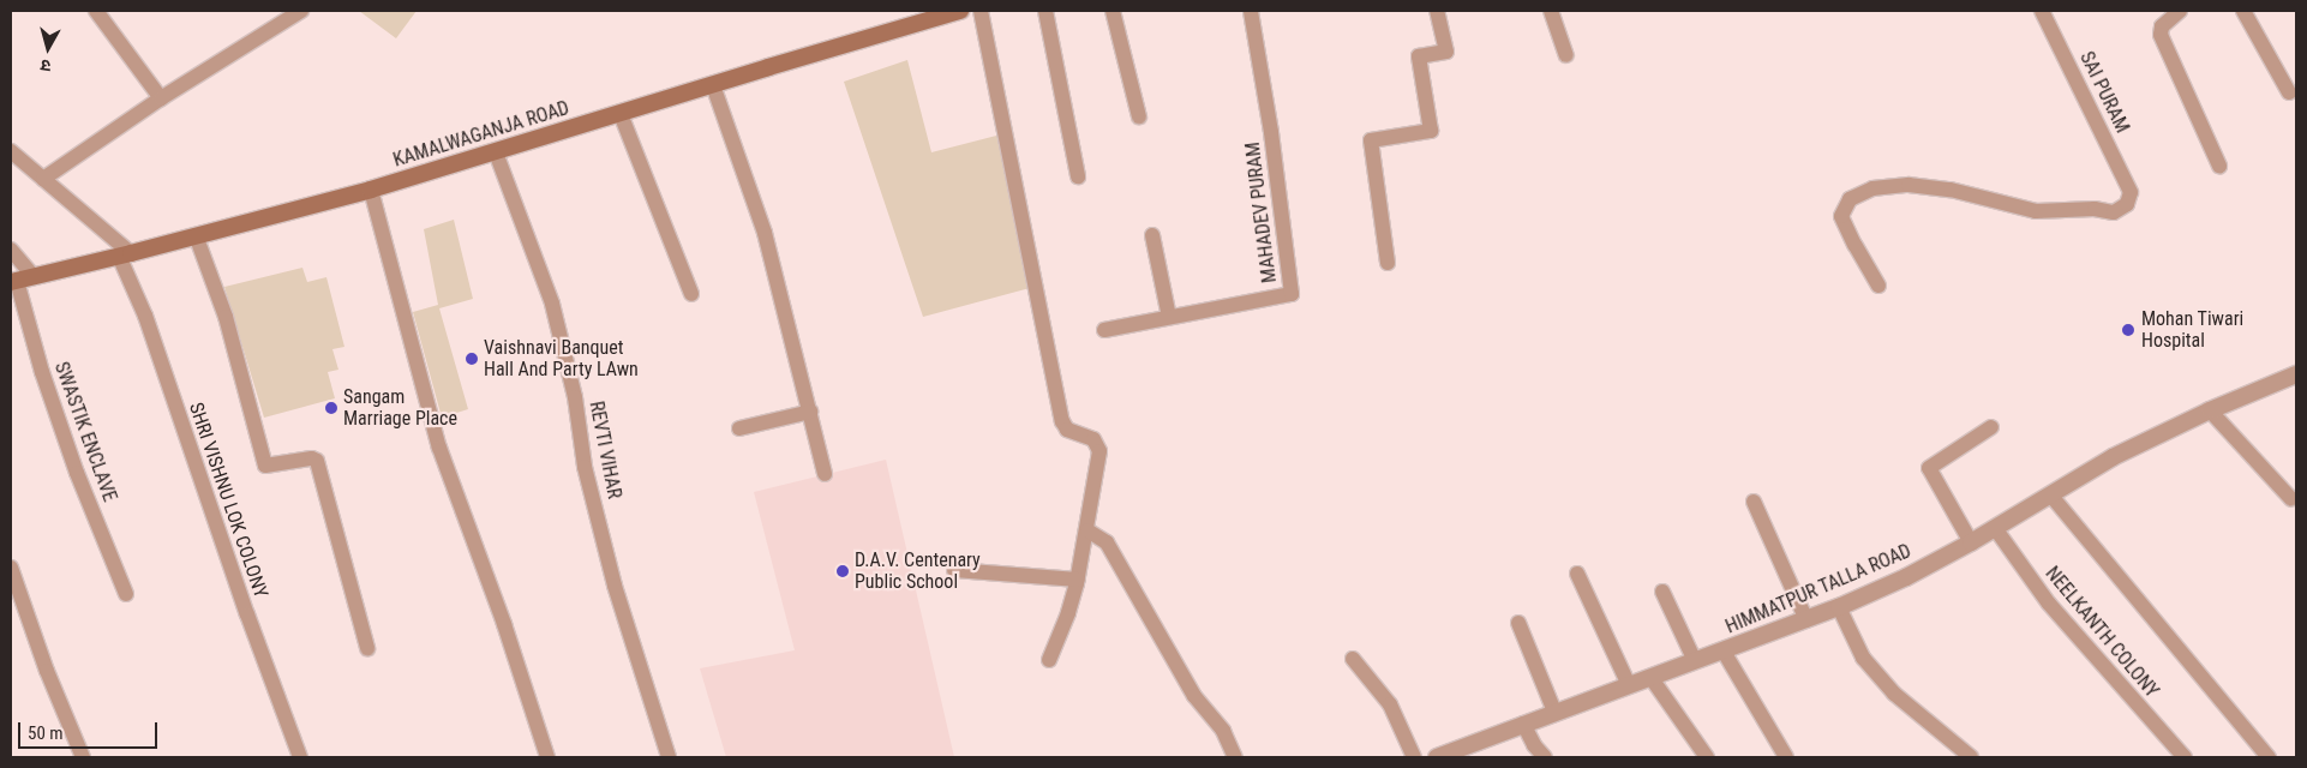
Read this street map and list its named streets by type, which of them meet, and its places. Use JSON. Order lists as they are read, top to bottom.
{
  "streets": {
    "main road": ["KAMALWAGANJA ROAD"],
    "street": [
      "SAI PURAM",
      "MAHADEV PURAM",
      "SWASTIK ENCLAVE",
      "REVTI VIHAR",
      "SHRI VISHNU LOK COLONY",
      "HIMMATPUR TALLA ROAD",
      "NEELKANTH COLONY"
    ]
  },
  "crossings": [
    ["KAMALWAGANJA ROAD", "SWASTIK ENCLAVE"],
    ["KAMALWAGANJA ROAD", "REVTI VIHAR"],
    ["KAMALWAGANJA ROAD", "SHRI VISHNU LOK COLONY"],
    ["HIMMATPUR TALLA ROAD", "NEELKANTH COLONY"]
  ],
  "places": [
    "Mohan Tiwari Hospital",
    "Vaishnavi Banquet Hall And Party LAwn",
    "Sangam Marriage Place",
    "D.A.V. Centenary Public School"
  ],
  "scale_bar": "50 m",
  "north": "bottom"
}
